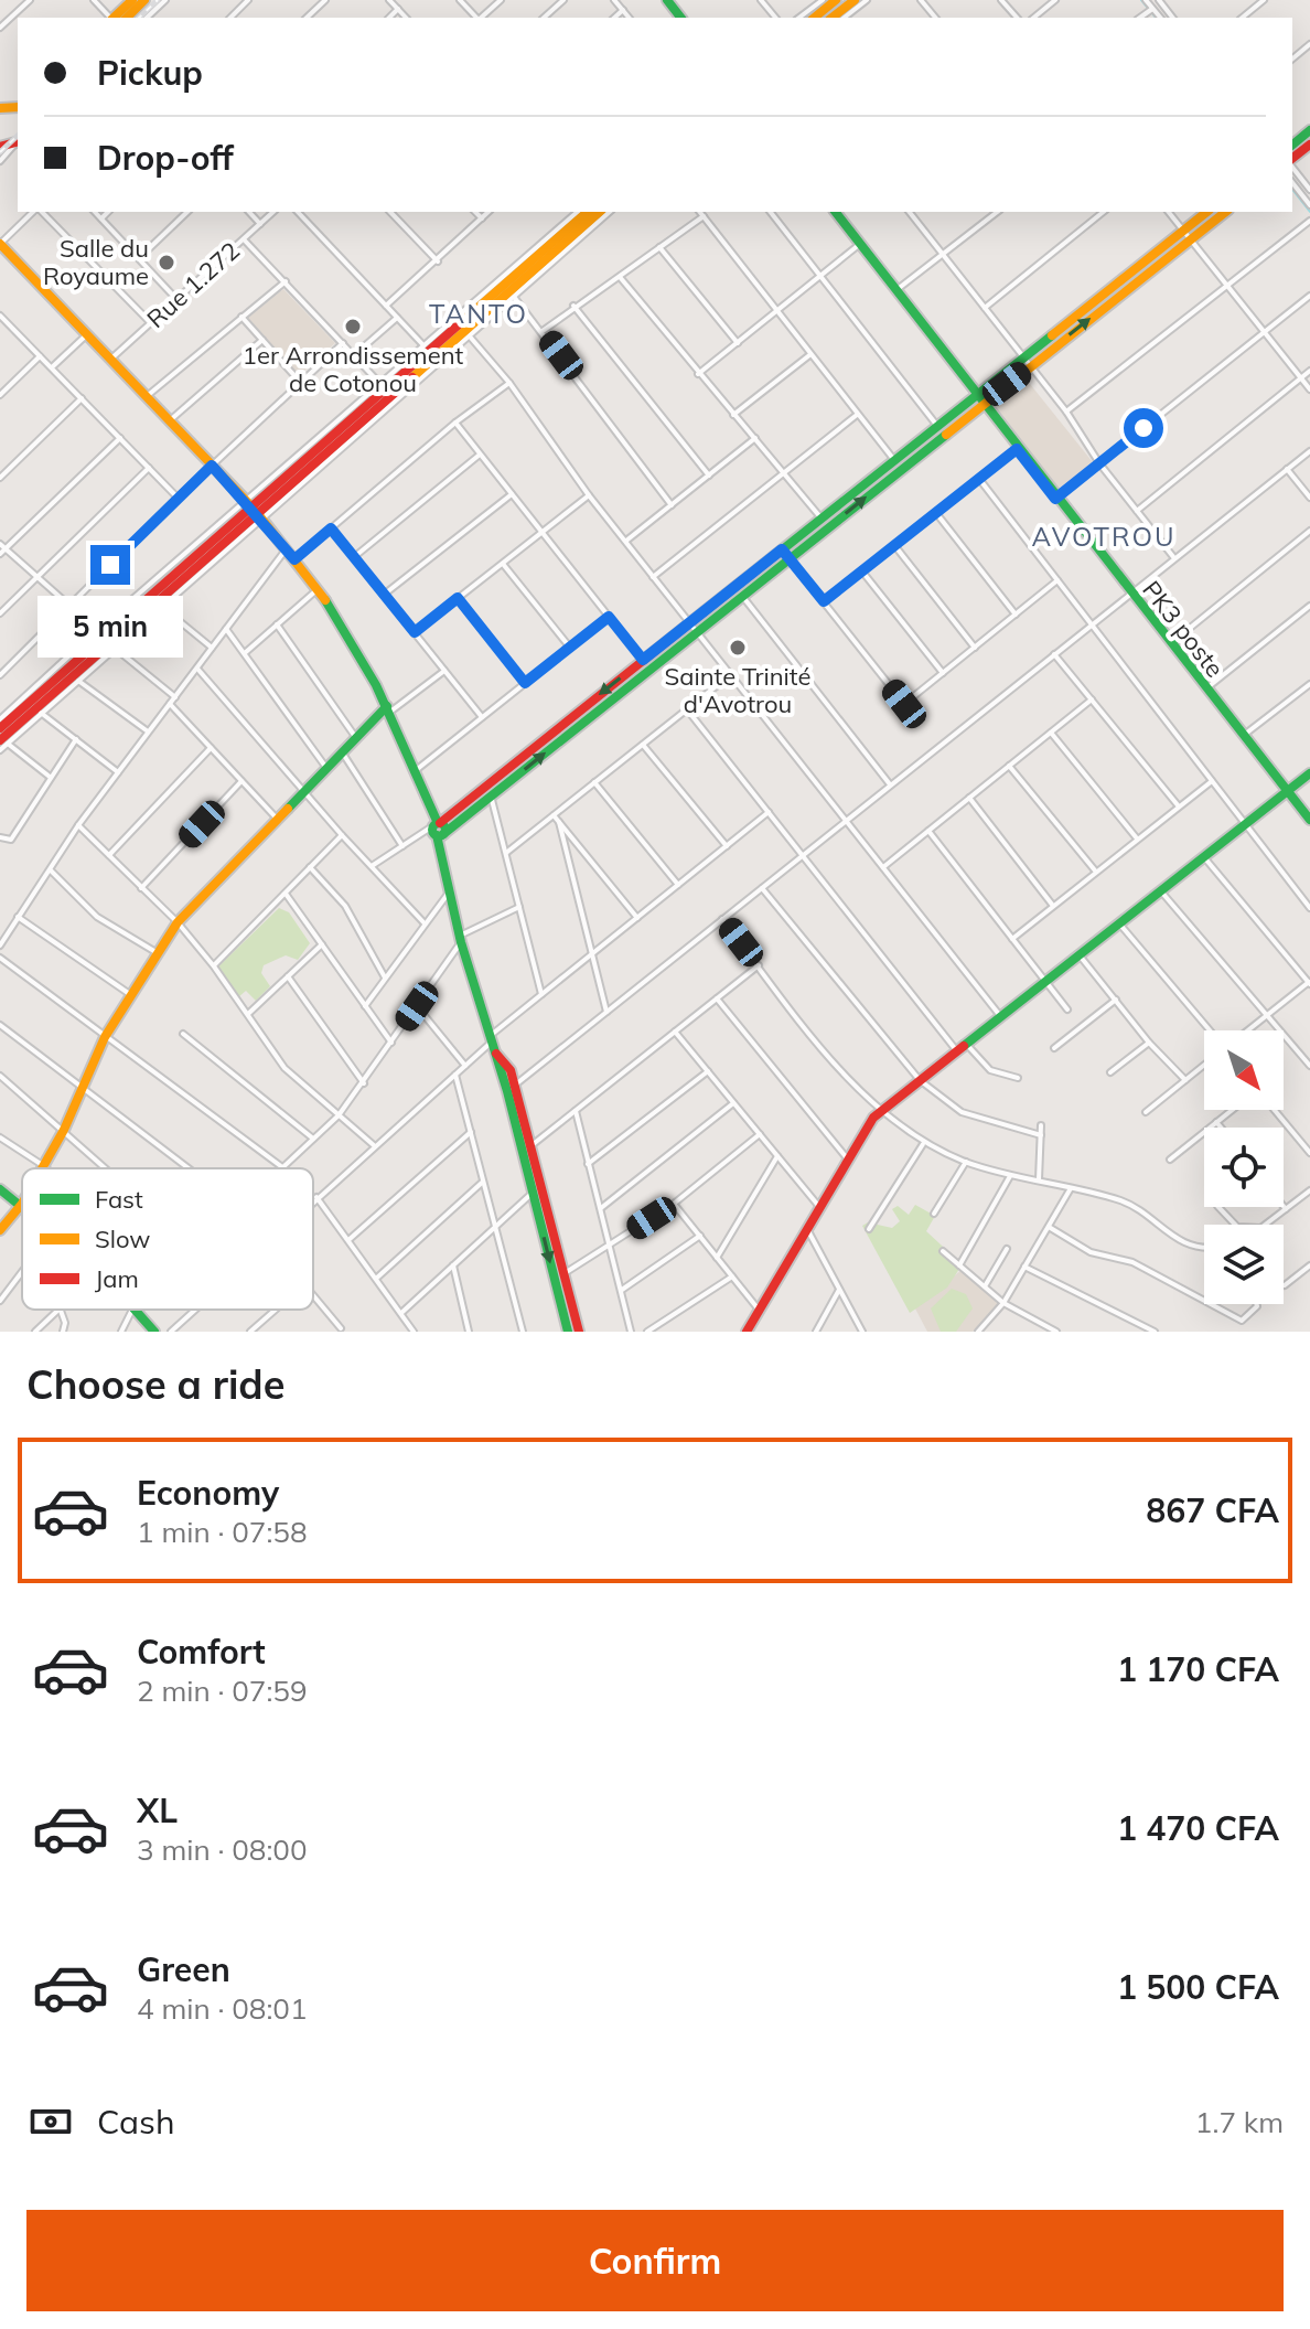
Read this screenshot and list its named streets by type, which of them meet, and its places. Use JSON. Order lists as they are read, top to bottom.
{
  "streets": {
    "main road": ["PK3 poste"],
    "street": ["Rue 1.272"]
  },
  "districts": ["TANTO", "AVOTROU"],
  "places": ["Salle du Royaume", "1er Arrondissement de Cotonou", "Sainte Trinité d'Avotrou"],
  "legend": ["Fast", "Slow", "Jam"],
  "north": "bottom right",
  "page": {
    "banner": ["Pickup", "Drop-off"],
    "bubble": "5 min",
    "heading": "Choose a ride",
    "list": [
      {
        "name": "Economy",
        "note": "1 min · 07:58",
        "value": "867 CFA"
      },
      {
        "name": "Comfort",
        "note": "2 min · 07:59",
        "value": "1 170 CFA"
      },
      {
        "name": "XL",
        "note": "3 min · 08:00",
        "value": "1 470 CFA"
      },
      {
        "name": "Green",
        "note": "4 min · 08:01",
        "value": "1 500 CFA"
      }
    ],
    "pay": ["Cash", "1.7 km"],
    "buttons": "Confirm"
  }
}
